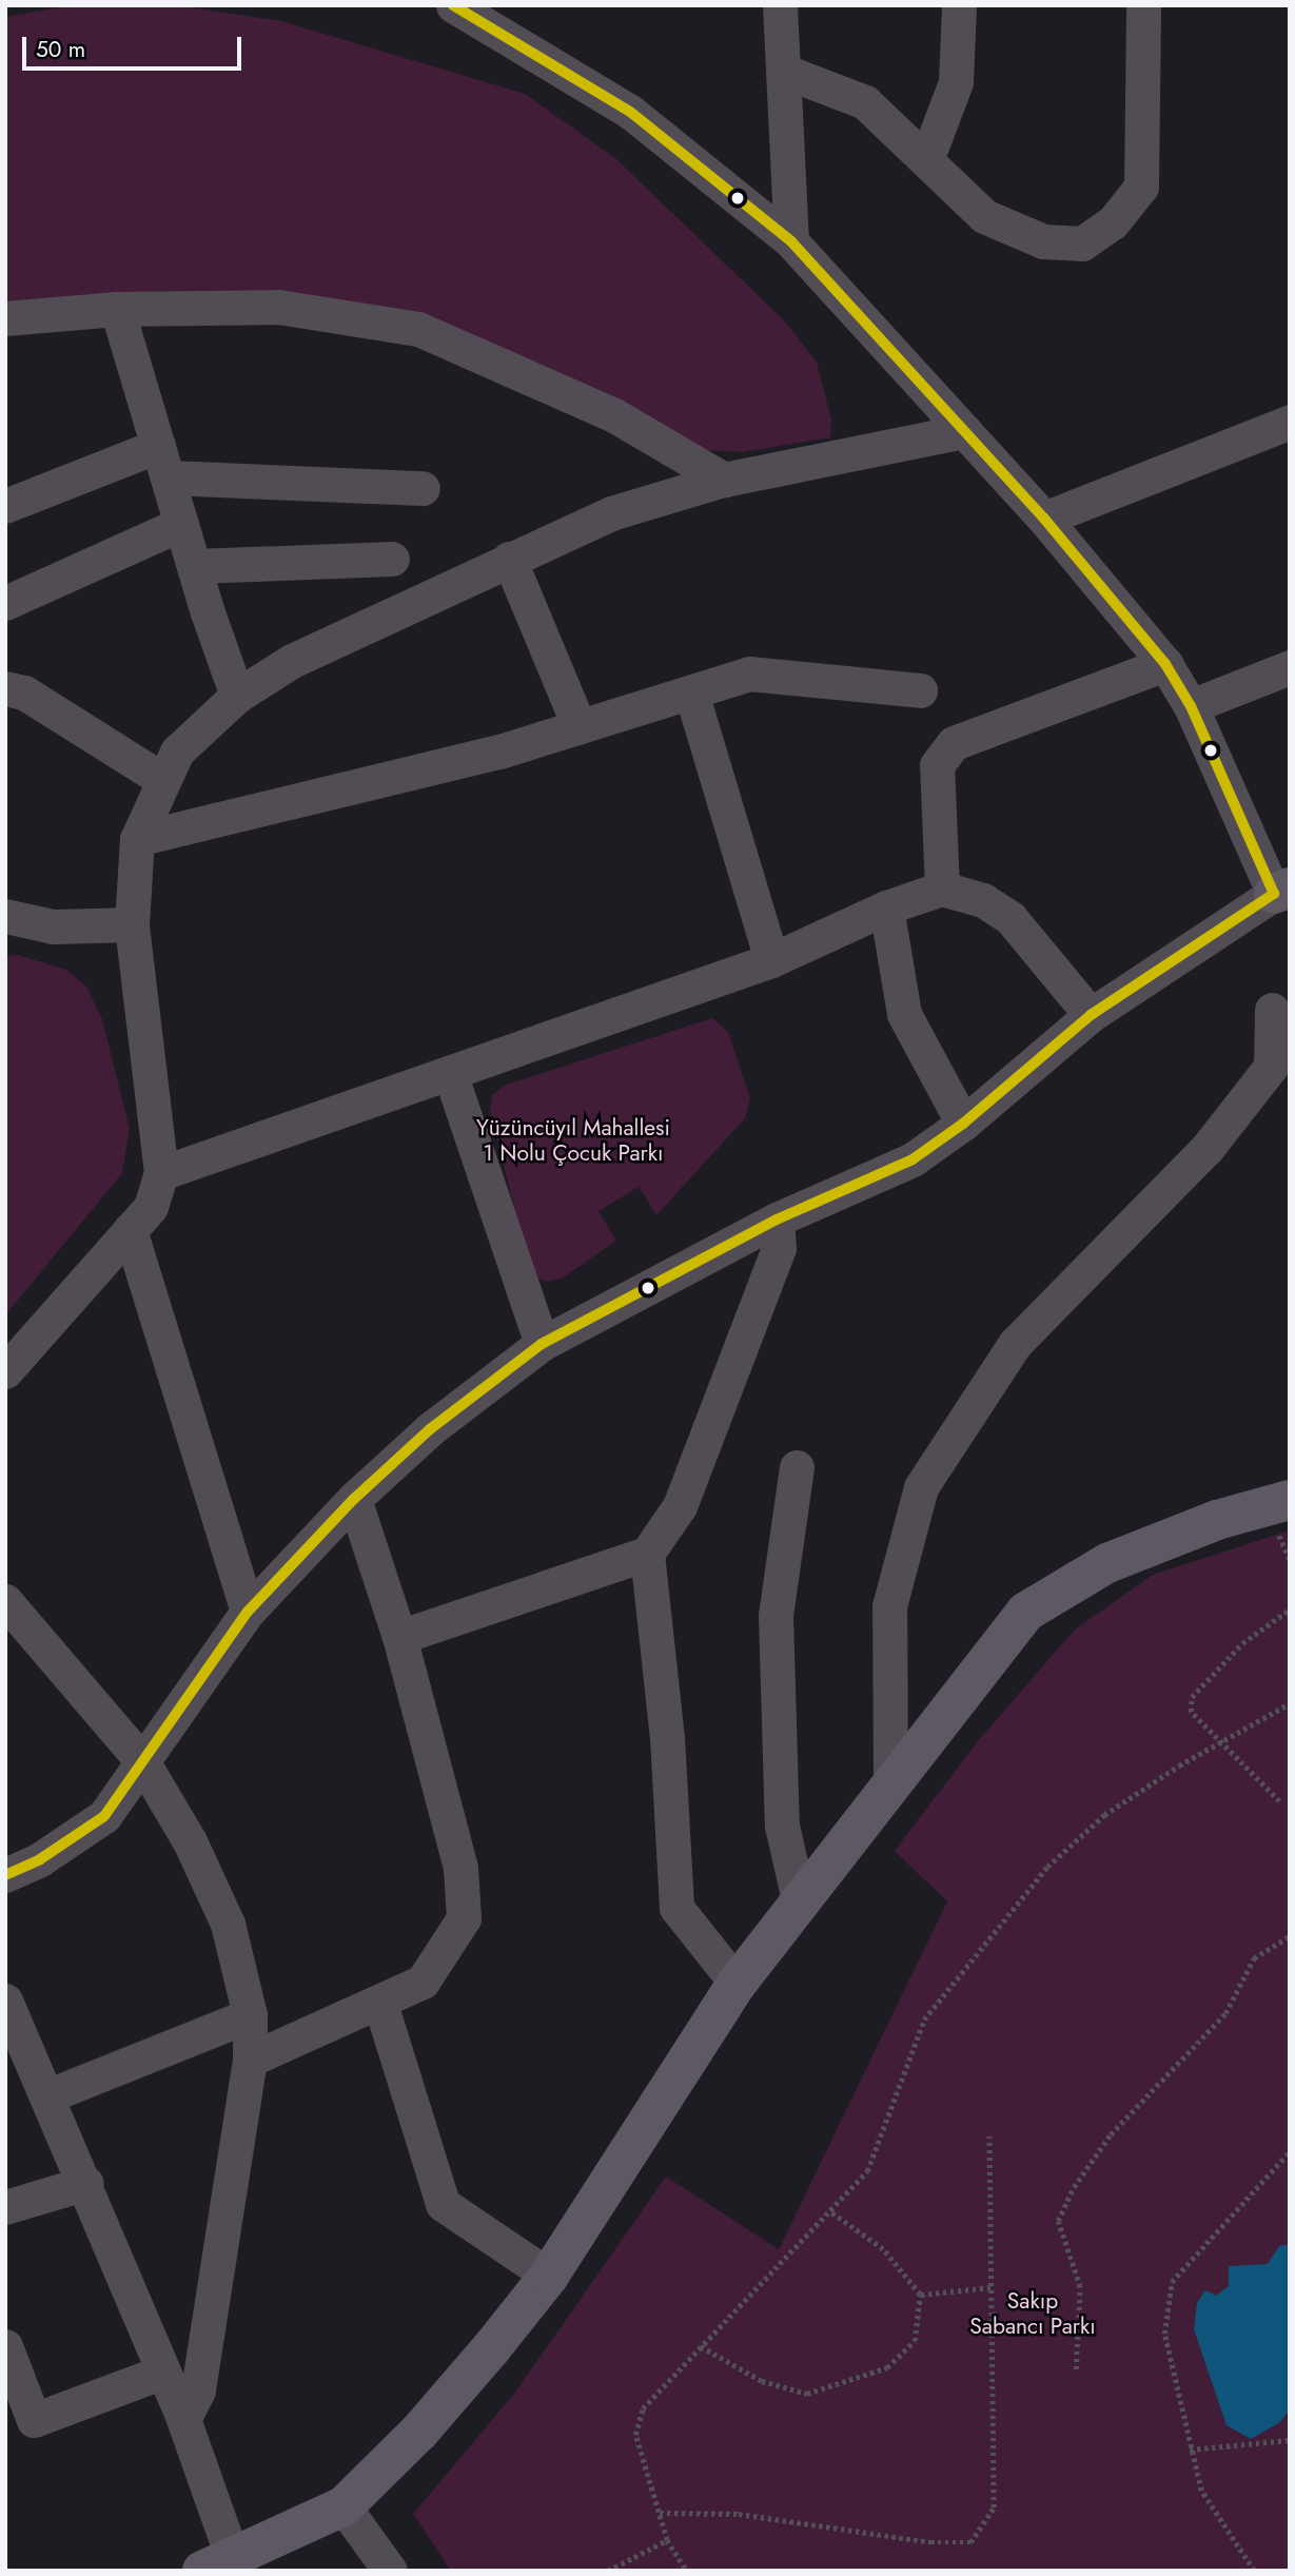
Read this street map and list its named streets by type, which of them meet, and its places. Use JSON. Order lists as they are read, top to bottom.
{
  "parks": ["Yüzüncüyıl Mahallesi 1 Nolu Çocuk Parkı", "Sakıp Sabancı Parkı"],
  "scale_bar": "50 m"
}
